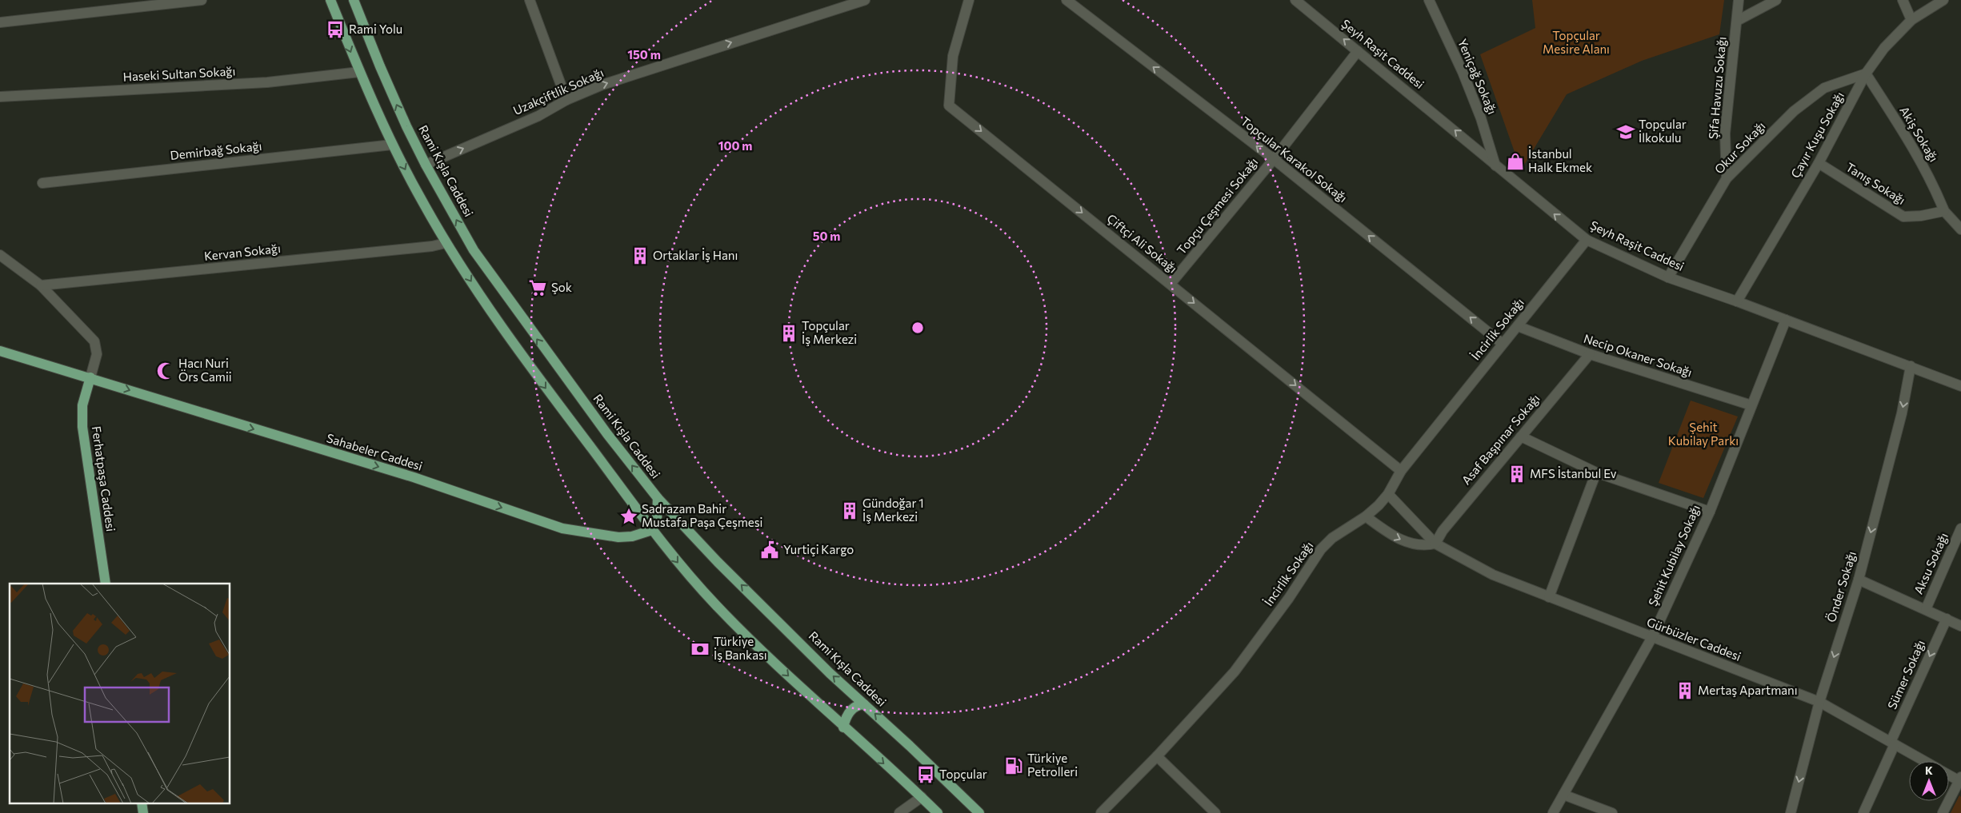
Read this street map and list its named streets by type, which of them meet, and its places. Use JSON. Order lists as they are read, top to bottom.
{
  "streets": {
    "main road": ["Rami Kışla Caddesi", "Sahabeler Caddesi", "Ferhatpaşa Caddesi"],
    "street": [
      "Şeyh Raşit Caddesi",
      "Haseki Sultan Sokağı",
      "Yeniçağ Sokağı",
      "Şifa Havuzu Sokağı",
      "Uzakçiftlik Sokağı",
      "Akiş Sokağı",
      "Çayır Kuşu Sokağı",
      "Okur Sokağı",
      "Demirbağ Sokağı",
      "Topçular Karakol Sokağı",
      "Tanış Sokağı",
      "Topçu Çeşmesi Sokağı",
      "Çiftçi Ali Sokağı",
      "Kervan Sokağı",
      "İncirlik Sokağı",
      "Necip Okaner Sokağı",
      "Asaf Başpınar Sokağı",
      "Şehit Kubilay Sokağı",
      "Aksu Sokağı",
      "Önder Sokağı",
      "Gürbüzler Caddesi",
      "Sümer Sokağı"
    ]
  },
  "crossings": [
    ["Şeyh Raşit Caddesi", "Yeniçağ Sokağı"],
    ["Şeyh Raşit Caddesi", "Çayır Kuşu Sokağı"],
    ["Şeyh Raşit Caddesi", "Okur Sokağı"],
    ["Şeyh Raşit Caddesi", "Topçu Çeşmesi Sokağı"],
    ["Şeyh Raşit Caddesi", "İncirlik Sokağı"],
    ["Şeyh Raşit Caddesi", "Şehit Kubilay Sokağı"],
    ["Şeyh Raşit Caddesi", "Önder Sokağı"],
    ["Şifa Havuzu Sokağı", "Okur Sokağı"],
    ["Uzakçiftlik Sokağı", "Rami Kışla Caddesi"],
    ["Akiş Sokağı", "Çayır Kuşu Sokağı"],
    ["Akiş Sokağı", "Okur Sokağı"],
    ["Akiş Sokağı", "Tanış Sokağı"],
    ["Çayır Kuşu Sokağı", "Okur Sokağı"],
    ["Çayır Kuşu Sokağı", "Tanış Sokağı"],
    ["Topçular Karakol Sokağı", "Topçu Çeşmesi Sokağı"],
    ["Topçular Karakol Sokağı", "İncirlik Sokağı"],
    ["Topçu Çeşmesi Sokağı", "Çiftçi Ali Sokağı"],
    ["Çiftçi Ali Sokağı", "İncirlik Sokağı"],
    ["İncirlik Sokağı", "Necip Okaner Sokağı"],
    ["Necip Okaner Sokağı", "Asaf Başpınar Sokağı"],
    ["Necip Okaner Sokağı", "Şehit Kubilay Sokağı"],
    ["Asaf Başpınar Sokağı", "Gürbüzler Caddesi"],
    ["Sahabeler Caddesi", "Ferhatpaşa Caddesi"],
    ["Şehit Kubilay Sokağı", "Gürbüzler Caddesi"],
    ["Önder Sokağı", "Gürbüzler Caddesi"],
    ["Gürbüzler Caddesi", "Sümer Sokağı"]
  ],
  "one_way": [
    "Şeyh Raşit Caddesi",
    "Uzakçiftlik Sokağı",
    "Topçular Karakol Sokağı",
    "Çiftçi Ali Sokağı",
    "Sahabeler Caddesi",
    "Önder Sokağı",
    "Sümer Sokağı"
  ],
  "parks": ["Topçular Mesire Alanı", "Şehit Kubilay Parkı"],
  "places": {
    "bus stop": ["Rami Yolu", "Topçular"],
    "school or university": ["Topçular İlkokulu"],
    "shop": ["İstanbul Halk Ekmek"],
    "building": [
      "Ortaklar İş Hanı",
      "Topçular İş Merkezi",
      "MFS İstanbul Ev",
      "Gündoğar 1 İş Merkezi",
      "Mertaş Apartmanı"
    ],
    "supermarket": ["Şok"],
    "mosque": ["Hacı Nuri Örs Camii"],
    "place": ["Sadrazam Bahir Mustafa Paşa Çeşmesi"],
    "public building": ["Yurtiçi Kargo"],
    "bank": ["Türkiye İş Bankası"],
    "fuel station": ["Türkiye Petrolleri"]
  },
  "north": "top",
  "rings": ["150 m", "100 m", "50 m"]
}
